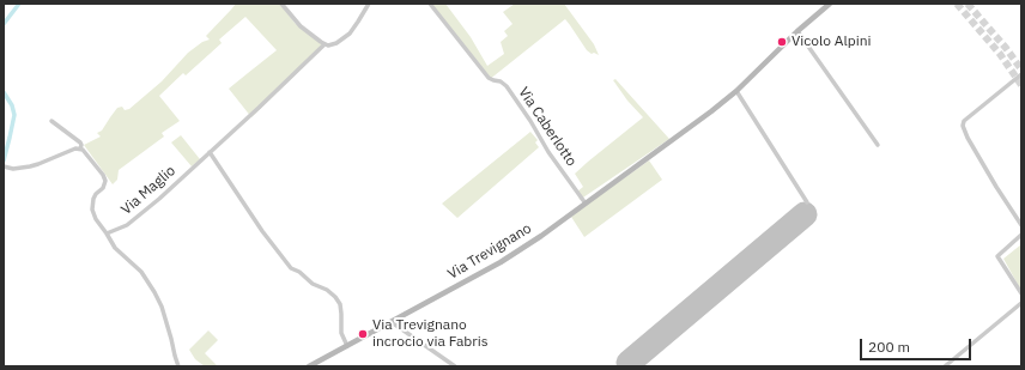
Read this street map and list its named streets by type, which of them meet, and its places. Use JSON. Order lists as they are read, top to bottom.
{
  "streets": {
    "main road": ["Via Trevignano"],
    "street": ["Via Caberlotto", "Via Maglio"]
  },
  "crossings": [
    ["Via Caberlotto", "Via Trevignano"]
  ],
  "places": ["Vicolo Alpini", "Via Trevignano incrocio via Fabris"],
  "scale_bar": "200 m"
}
